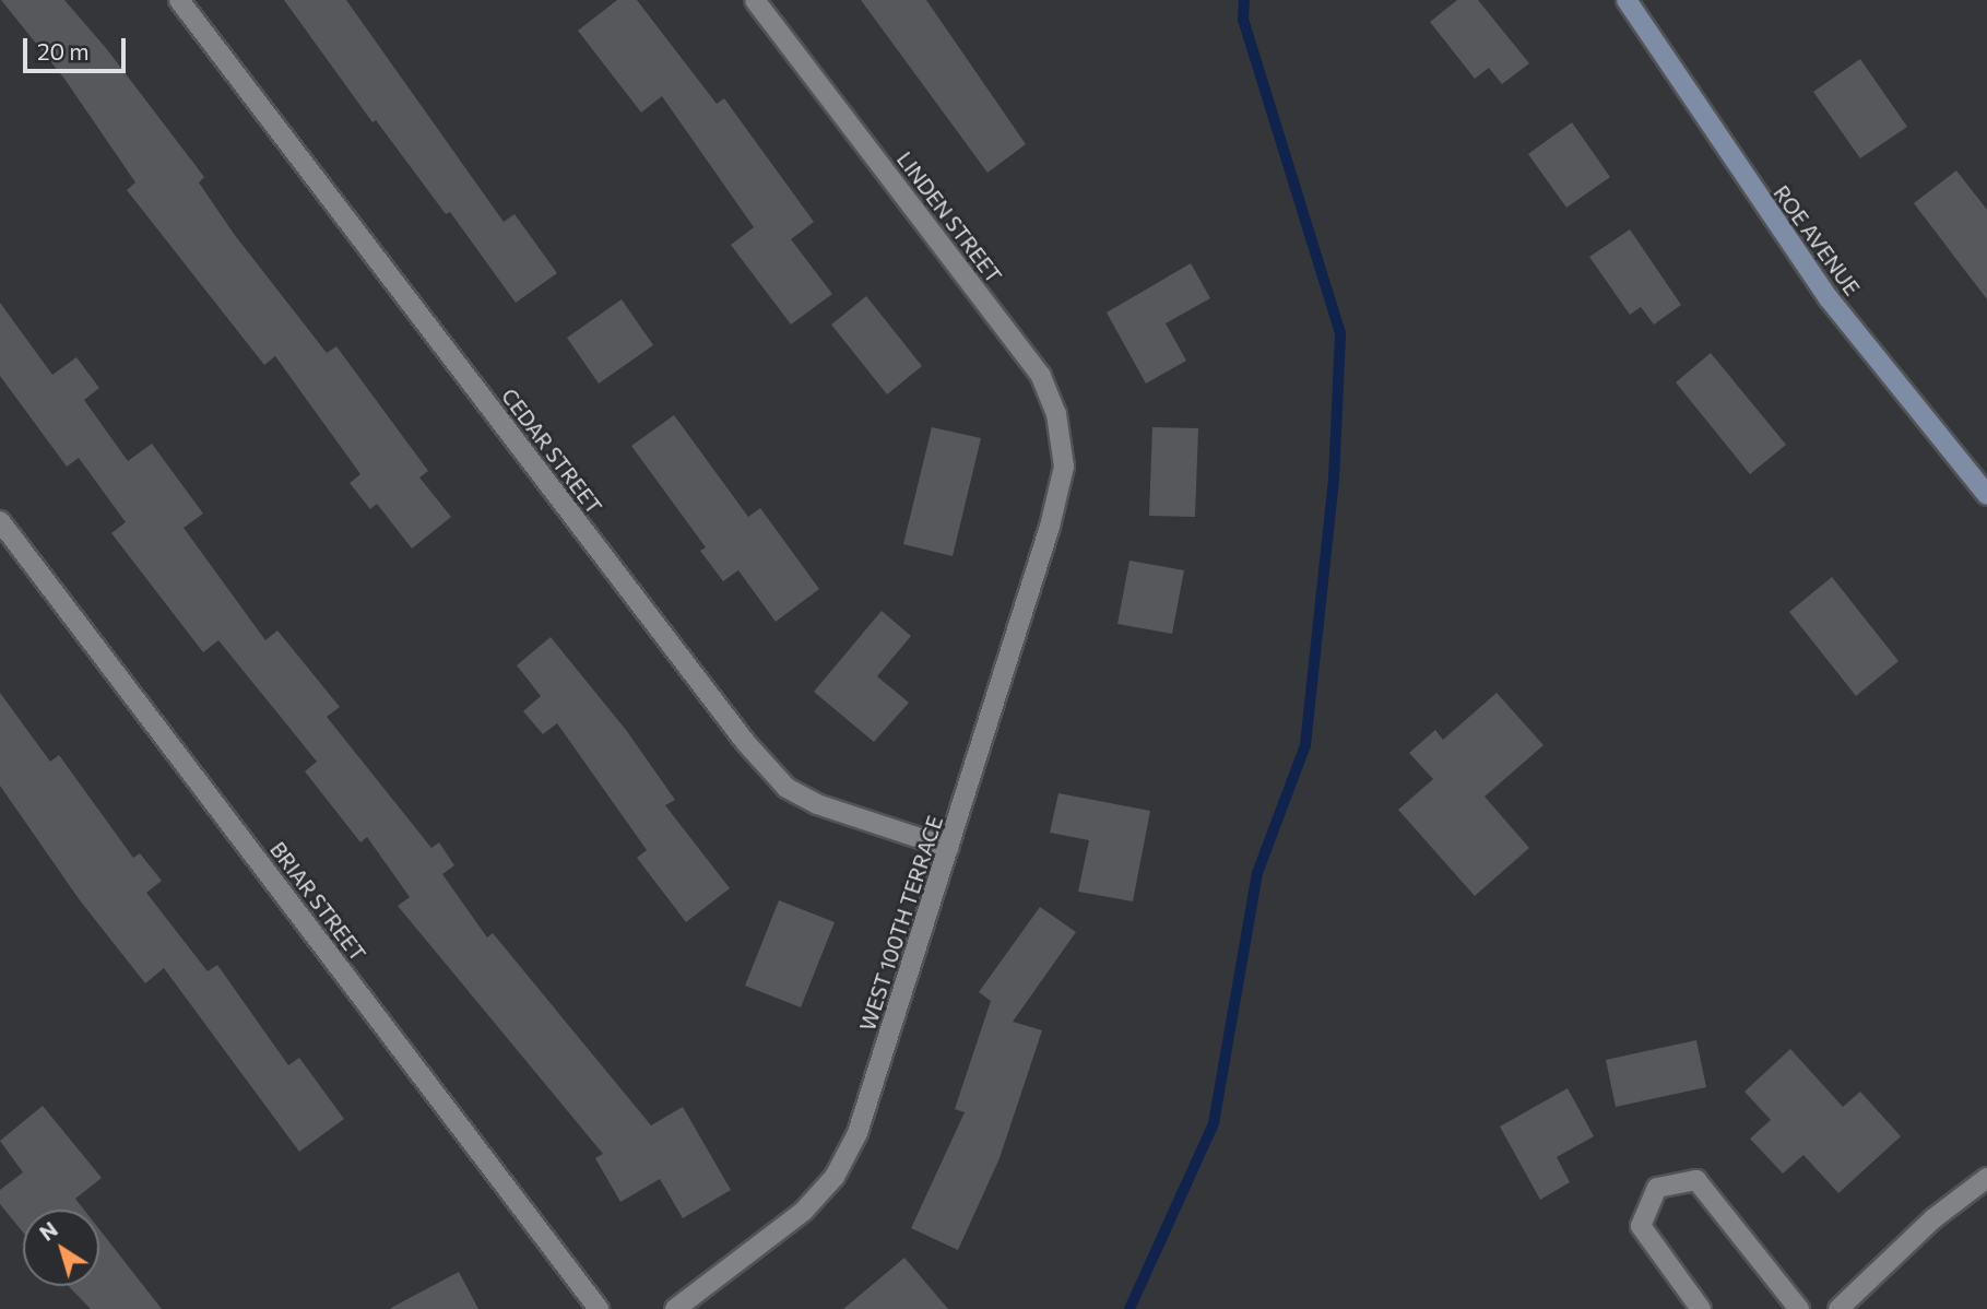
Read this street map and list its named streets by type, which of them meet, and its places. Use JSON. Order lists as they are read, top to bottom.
{
  "streets": {
    "main road": ["ROE AVENUE"],
    "street": [
      "LINDEN STREET",
      "CEDAR STREET",
      "BRIAR STREET",
      "WEST 100TH TERRACE"
    ]
  },
  "crossings": [
    ["LINDEN STREET", "WEST 100TH TERRACE"],
    ["CEDAR STREET", "WEST 100TH TERRACE"]
  ],
  "scale_bar": "20 m",
  "north": "top left"
}
